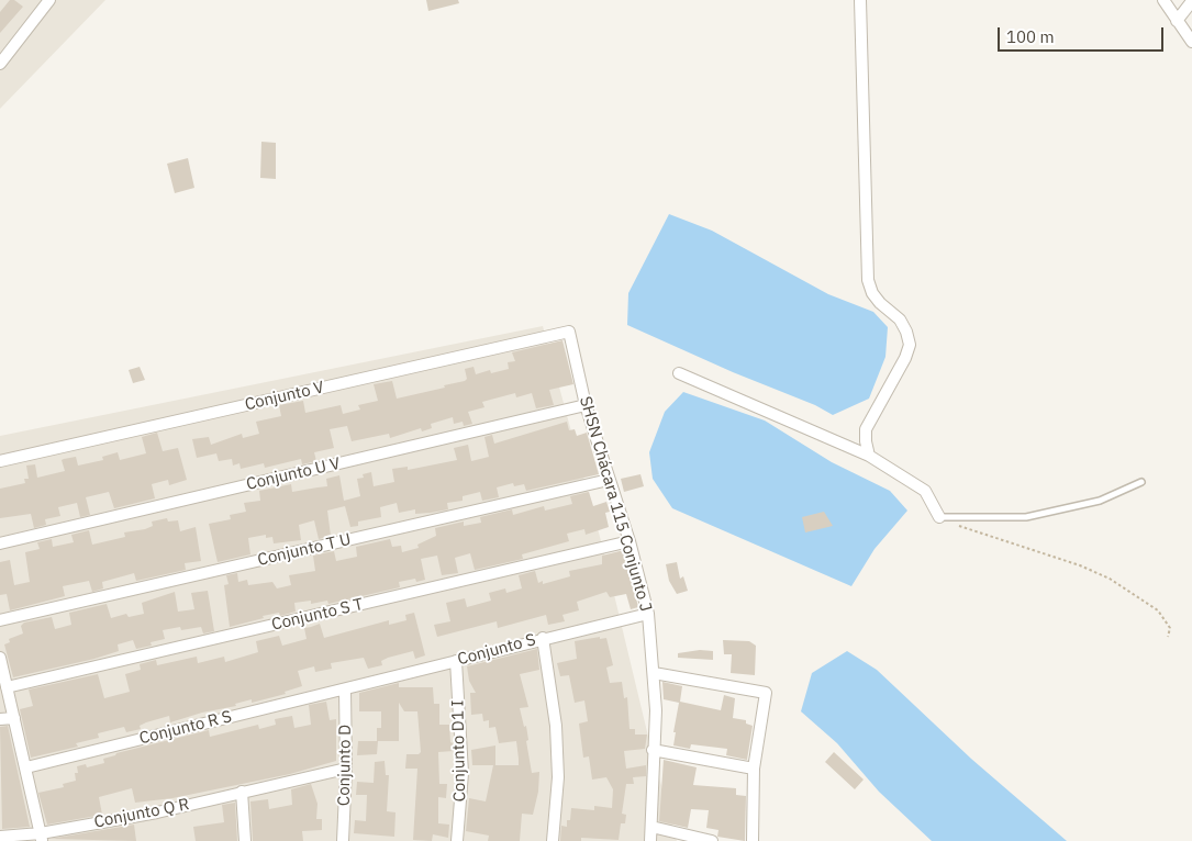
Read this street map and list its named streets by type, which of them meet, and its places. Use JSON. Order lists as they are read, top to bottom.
{
  "streets": {
    "street": [
      "Conjunto V",
      "Conjunto U V",
      "SHSN Chácara 115 Conjunto J",
      "Conjunto T U",
      "Conjunto S T",
      "Conjunto S",
      "Conjunto R S",
      "Conjunto D1 I",
      "Conjunto D",
      "Conjunto Q R"
    ]
  },
  "crossings": [
    ["Conjunto V", "SHSN Chácara 115 Conjunto J"],
    ["Conjunto U V", "SHSN Chácara 115 Conjunto J"],
    ["SHSN Chácara 115 Conjunto J", "Conjunto T U"],
    ["SHSN Chácara 115 Conjunto J", "Conjunto S T"],
    ["SHSN Chácara 115 Conjunto J", "Conjunto S"],
    ["Conjunto S", "Conjunto R S"],
    ["Conjunto S", "Conjunto D1 I"],
    ["Conjunto S", "Conjunto D"],
    ["Conjunto R S", "Conjunto D"],
    ["Conjunto D", "Conjunto Q R"]
  ],
  "scale_bar": "100 m"
}
